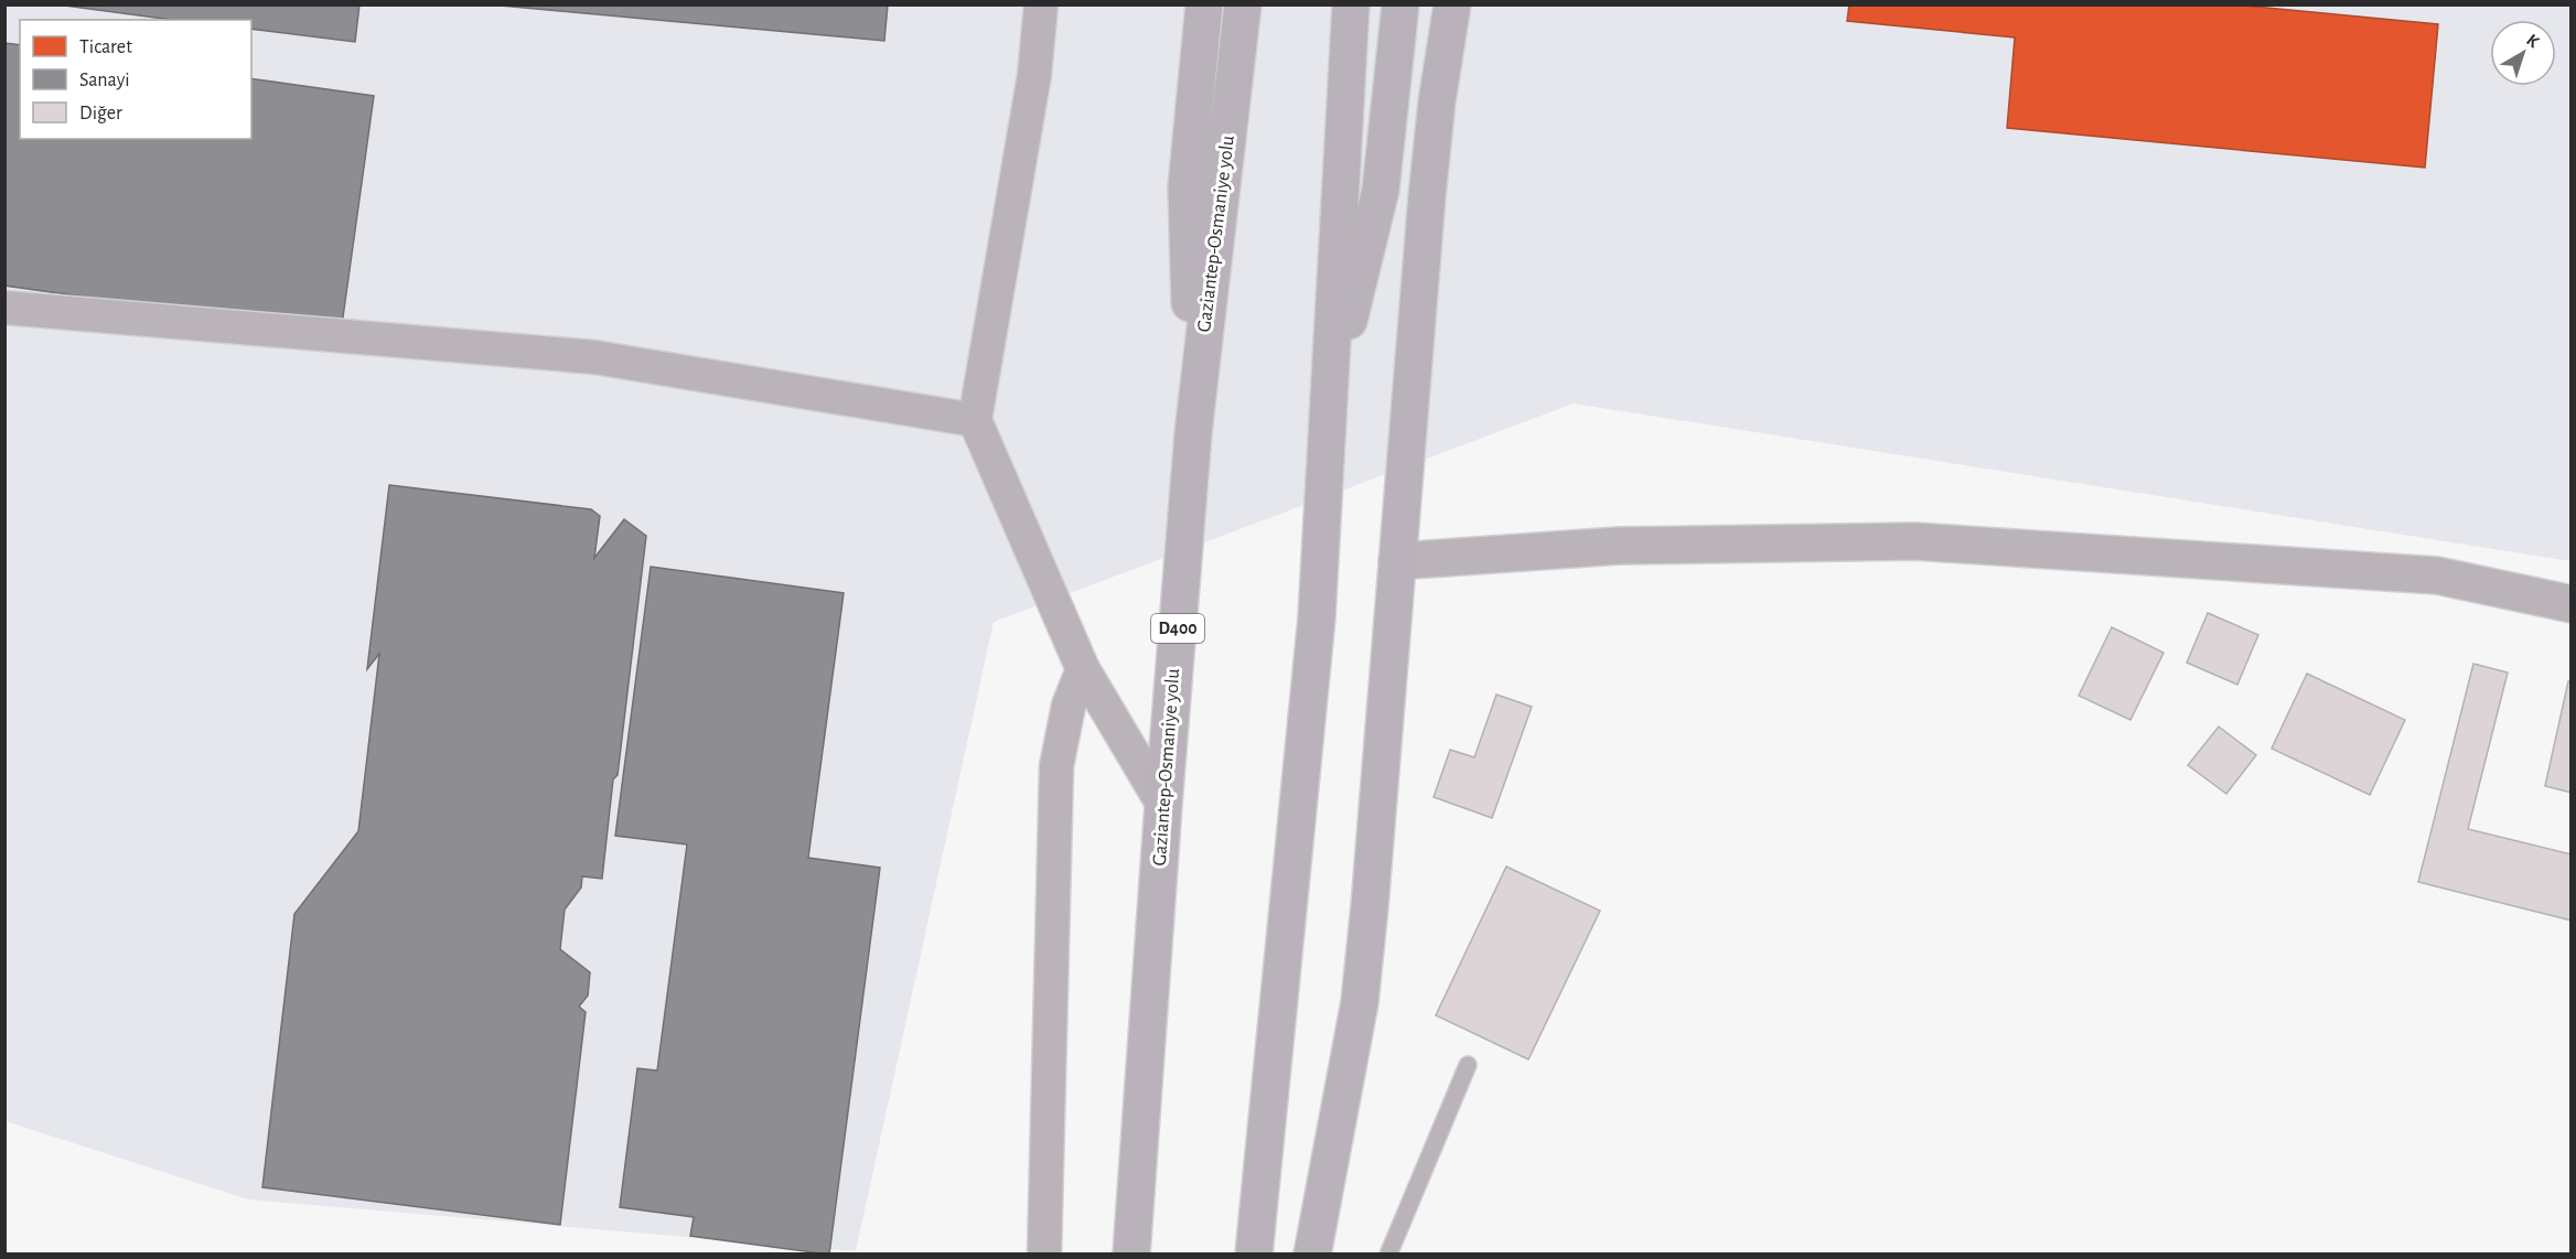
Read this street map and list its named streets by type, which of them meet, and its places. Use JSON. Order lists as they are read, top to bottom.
{
  "streets": {
    "highway": ["Gaziantep-Osmaniye yolu", "D400"]
  },
  "crossings": [
    ["Gaziantep-Osmaniye yolu", "D400"]
  ],
  "legend": ["Ticaret", "Sanayi", "Diğer"],
  "north": "top right"
}
